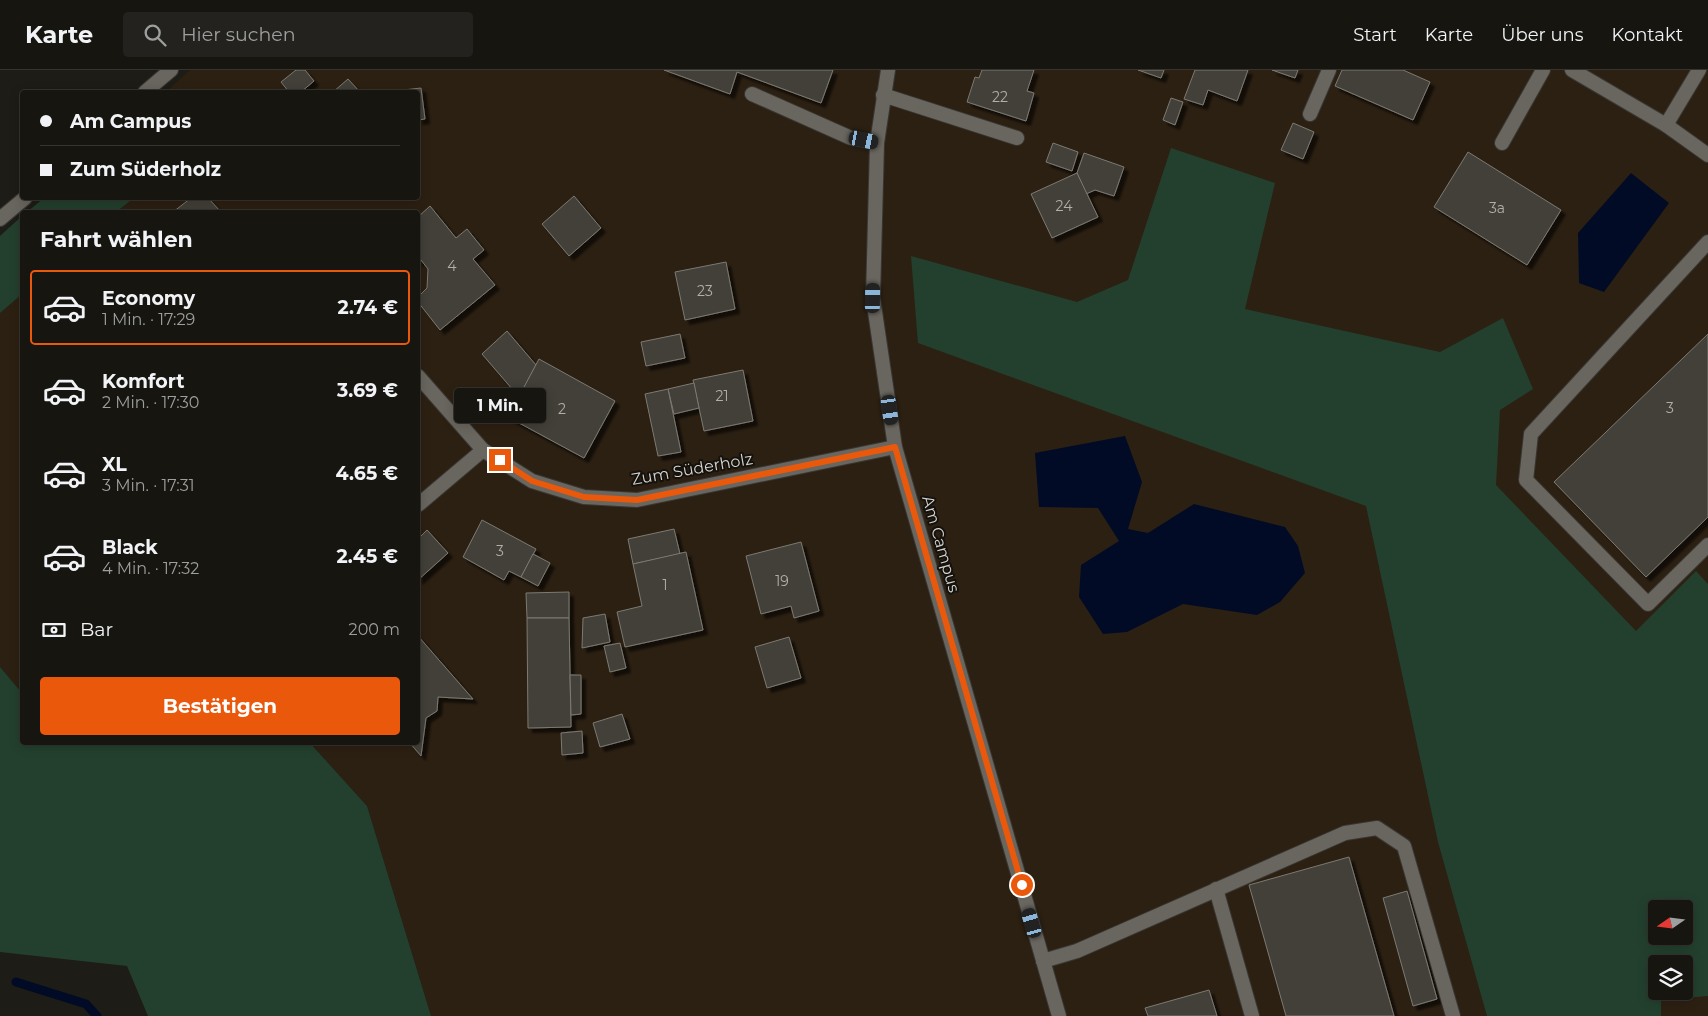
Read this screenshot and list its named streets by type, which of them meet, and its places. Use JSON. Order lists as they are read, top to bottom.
{
  "streets": {
    "street": ["Zum Süderholz", "Am Campus"]
  },
  "crossings": [
    ["Zum Süderholz", "Am Campus"]
  ],
  "house_numbers": [
    "22",
    "24",
    "3a",
    "4",
    "23",
    "21",
    "3",
    "2",
    "3",
    "19",
    "1"
  ],
  "north": "left",
  "page": {
    "header": "Karte",
    "search": "Hier suchen",
    "nav": [
      "Start",
      "Karte",
      "Über uns",
      "Kontakt"
    ],
    "banner": ["Am Campus", "Zum Süderholz"],
    "heading": "Fahrt wählen",
    "list": [
      {
        "name": "Economy",
        "note": "1 Min. · 17:29",
        "value": "2.74 €"
      },
      {
        "name": "Komfort",
        "note": "2 Min. · 17:30",
        "value": "3.69 €"
      },
      {
        "name": "XL",
        "note": "3 Min. · 17:31",
        "value": "4.65 €"
      },
      {
        "name": "Black",
        "note": "4 Min. · 17:32",
        "value": "2.45 €"
      }
    ],
    "bubble": "1 Min.",
    "pay": ["Bar", "200 m"],
    "buttons": "Bestätigen"
  }
}
